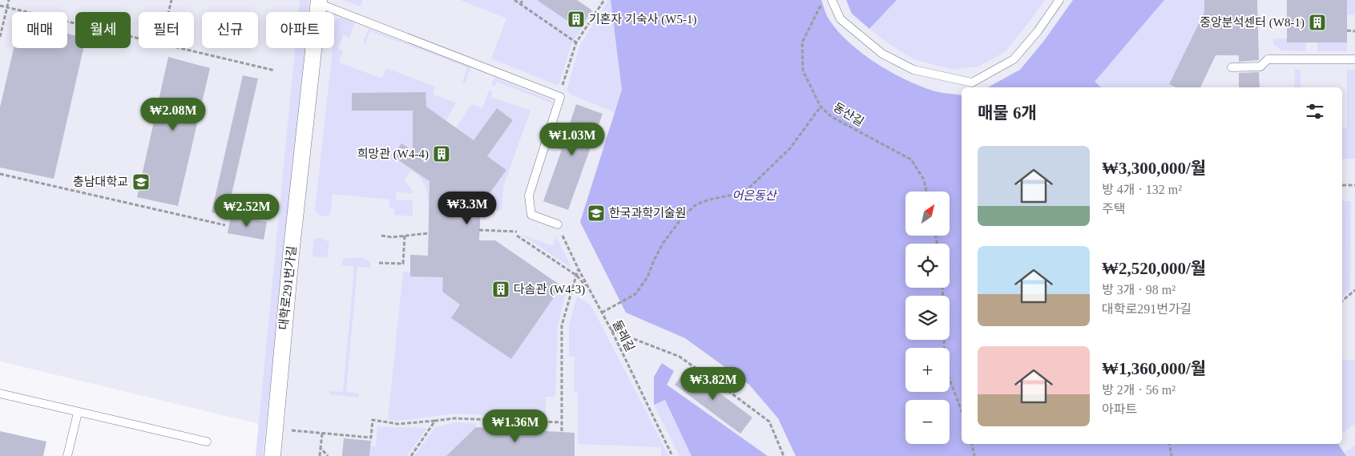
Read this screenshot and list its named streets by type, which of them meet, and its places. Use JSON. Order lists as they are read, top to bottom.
{
  "streets": {
    "street": ["대학로291번가길"],
    "path": ["동산길", "둘레길"]
  },
  "parks": ["어은동산"],
  "places": {
    "building": [
      "기혼자 기숙사 (W5-1)",
      "중앙분석센터 (W8-1)",
      "희망관 (W4-4)",
      "다솜관 (W4-3)"
    ],
    "school or university": ["충남대학교", "한국과학기술원"]
  },
  "north": "top right",
  "page": {
    "chip": [
      "매매",
      "월세",
      "필터",
      "신규",
      "아파트"
    ],
    "heading": "매물 6개",
    "price": [
      "₩2.08M",
      "₩1.03M",
      "₩3.3M",
      "₩2.52M",
      "₩3.82M",
      "₩1.36M"
    ],
    "list": [
      {
        "name": "₩3,300,000/월",
        "note": "방 4개 · 132 m² · 주택"
      },
      {
        "name": "₩2,520,000/월",
        "note": "방 3개 · 98 m² · 대학로291번가길"
      },
      {
        "name": "₩1,360,000/월",
        "note": "방 2개 · 56 m² · 아파트"
      }
    ],
    "map_buttons": ["+", "−"]
  }
}
